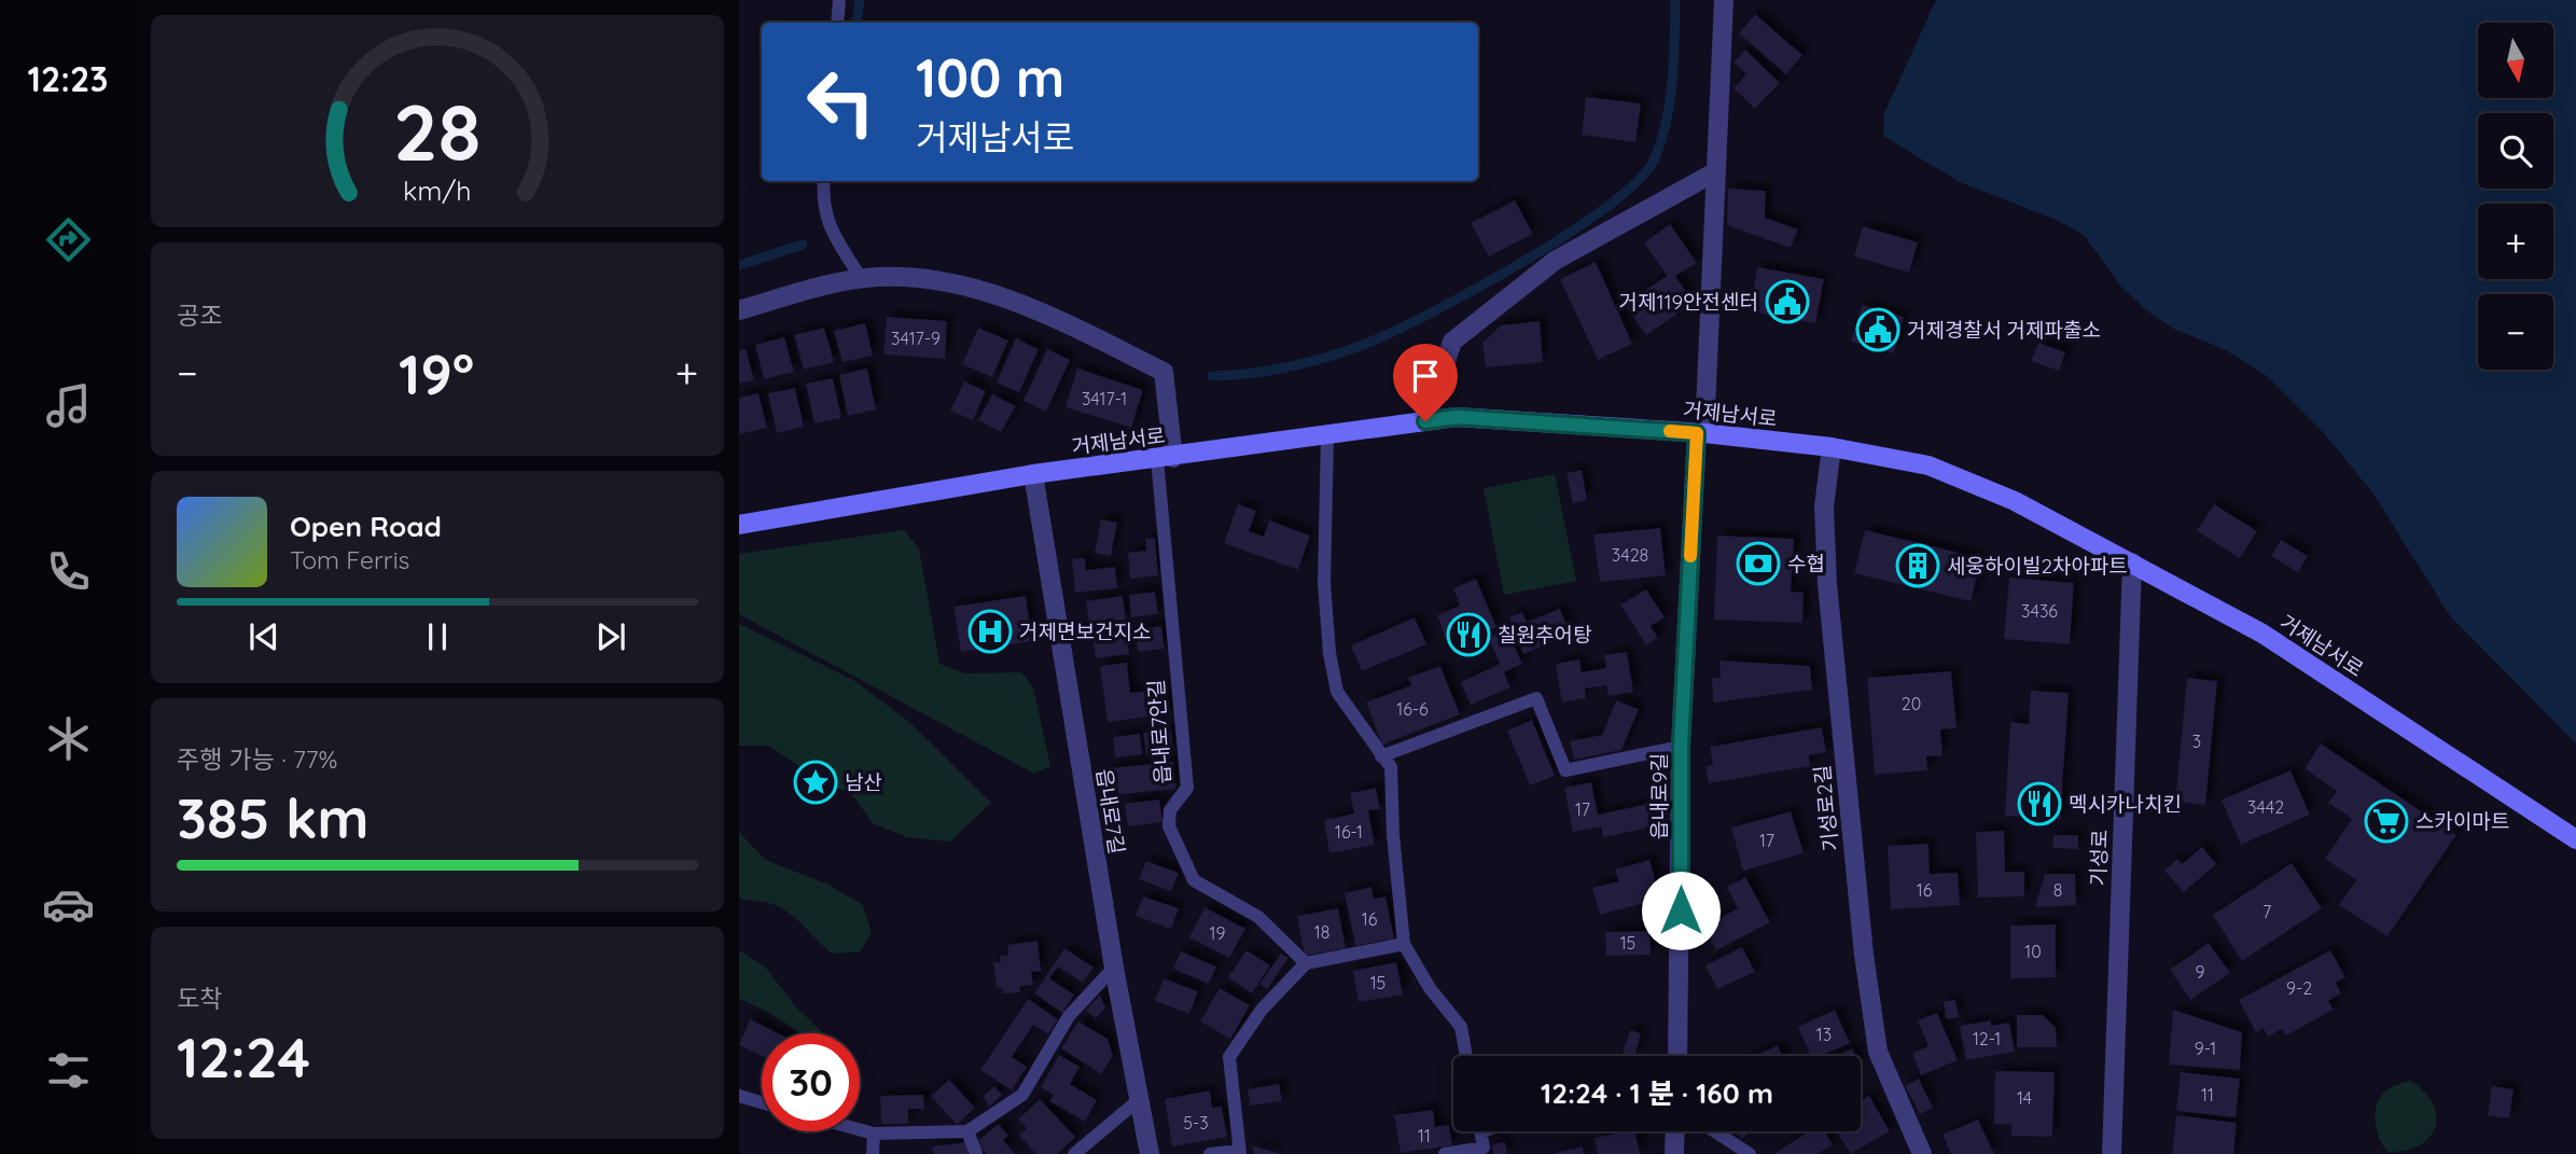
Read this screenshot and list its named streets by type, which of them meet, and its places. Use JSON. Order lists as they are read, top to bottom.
{
  "streets": {
    "main road": ["거제남서로"],
    "street": [
      "읍내로9길",
      "기성로2길",
      "읍내로7길",
      "기성로"
    ],
    "lane": ["읍내로7안길"]
  },
  "crossings": [
    ["거제남서로", "읍내로7안길"],
    ["거제남서로", "읍내로9길"],
    ["거제남서로", "기성로2길"],
    ["거제남서로", "읍내로7길"],
    ["거제남서로", "기성로"]
  ],
  "places": {
    "public building": ["거제119안전센터", "거제경찰서 거제파출소"],
    "bank": ["수협"],
    "building": ["세웅하이빌2차아파트"],
    "hospital": ["거제면보건지소"],
    "restaurant": ["칠원추어탕", "멕시카나치킨"],
    "place": ["남산"],
    "supermarket": ["스카이마트"]
  },
  "house_numbers": [
    "3417-9",
    "3417-1",
    "3428",
    "3436",
    "20",
    "16-6",
    "3",
    "3442",
    "17",
    "16-1",
    "17",
    "16",
    "8",
    "7",
    "16",
    "18",
    "19",
    "15",
    "10",
    "9",
    "15",
    "9-2",
    "13",
    "12-1",
    "9-1",
    "11",
    "14",
    "5-3",
    "11"
  ],
  "north": "bottom",
  "page": {
    "tabs": "12:23",
    "map_buttons": ["+", "−"],
    "turn": ["100 m", "거제남서로"],
    "tile": [
      "공조",
      ["주행 가능 · 77%", "385 km"],
      ["도착", "12:24"]
    ],
    "heat": ["−", "19°", "+"],
    "song": ["Open Road", "Tom Ferris"],
    "limit": "30",
    "trip": "12:24 · 1 분 · 160 m",
    "gauge": ["28", "km/h"]
  }
}
